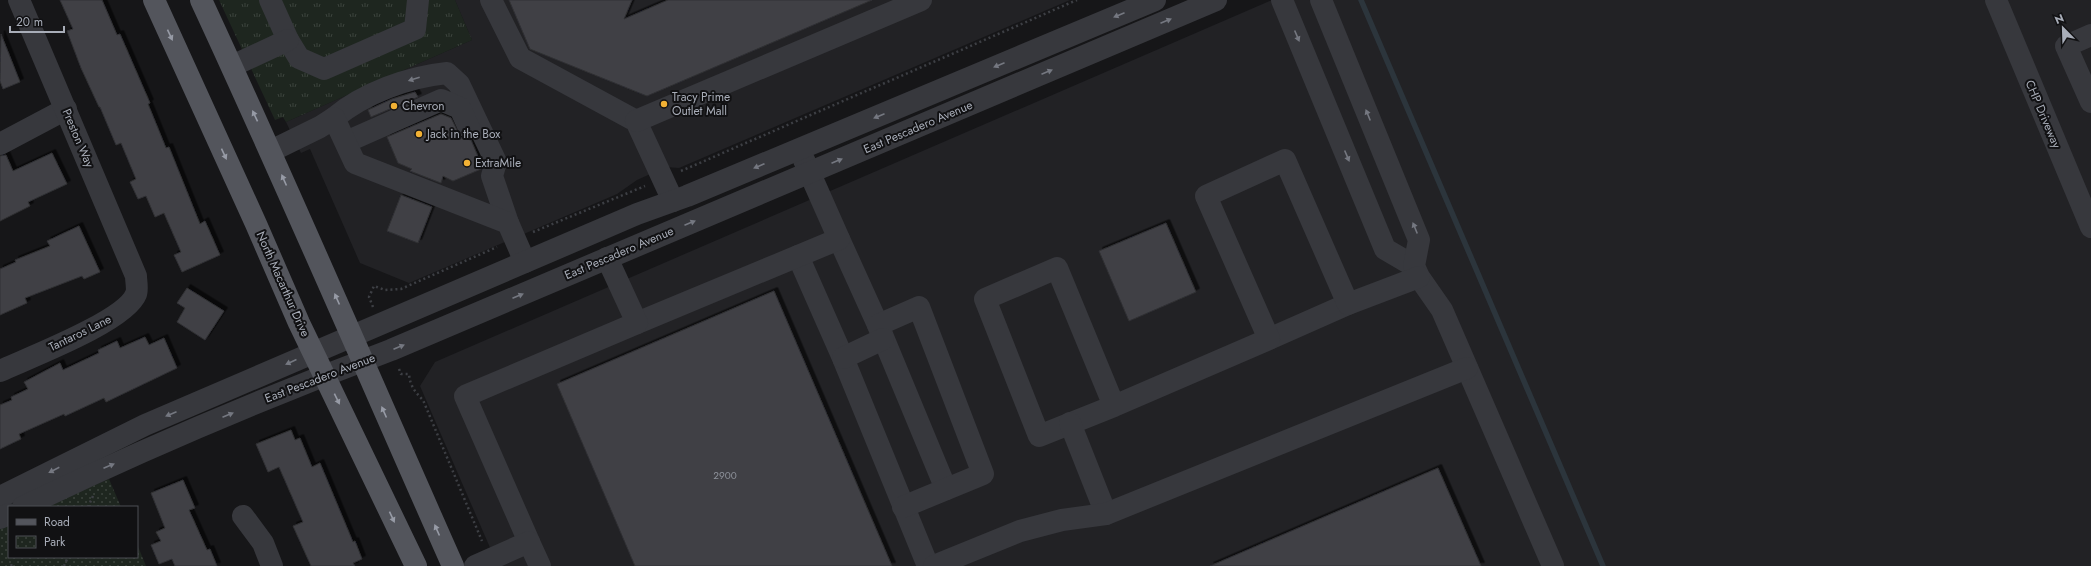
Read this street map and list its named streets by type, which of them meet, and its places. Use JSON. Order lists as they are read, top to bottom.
{
  "streets": {
    "main road": ["North Macarthur Drive"],
    "street": [
      "CHP Driveway",
      "East Pescadero Avenue",
      "Preston Way",
      "Tantaros Lane"
    ]
  },
  "crossings": [
    ["East Pescadero Avenue", "North Macarthur Drive"],
    ["Preston Way", "Tantaros Lane"]
  ],
  "places": [
    "Tracy Prime Outlet Mall",
    "Chevron",
    "Jack in the Box",
    "ExtraMile"
  ],
  "house_numbers": ["2900"],
  "legend": ["Road", "Park"],
  "scale_bar": "20 m",
  "north": "top left"
}
